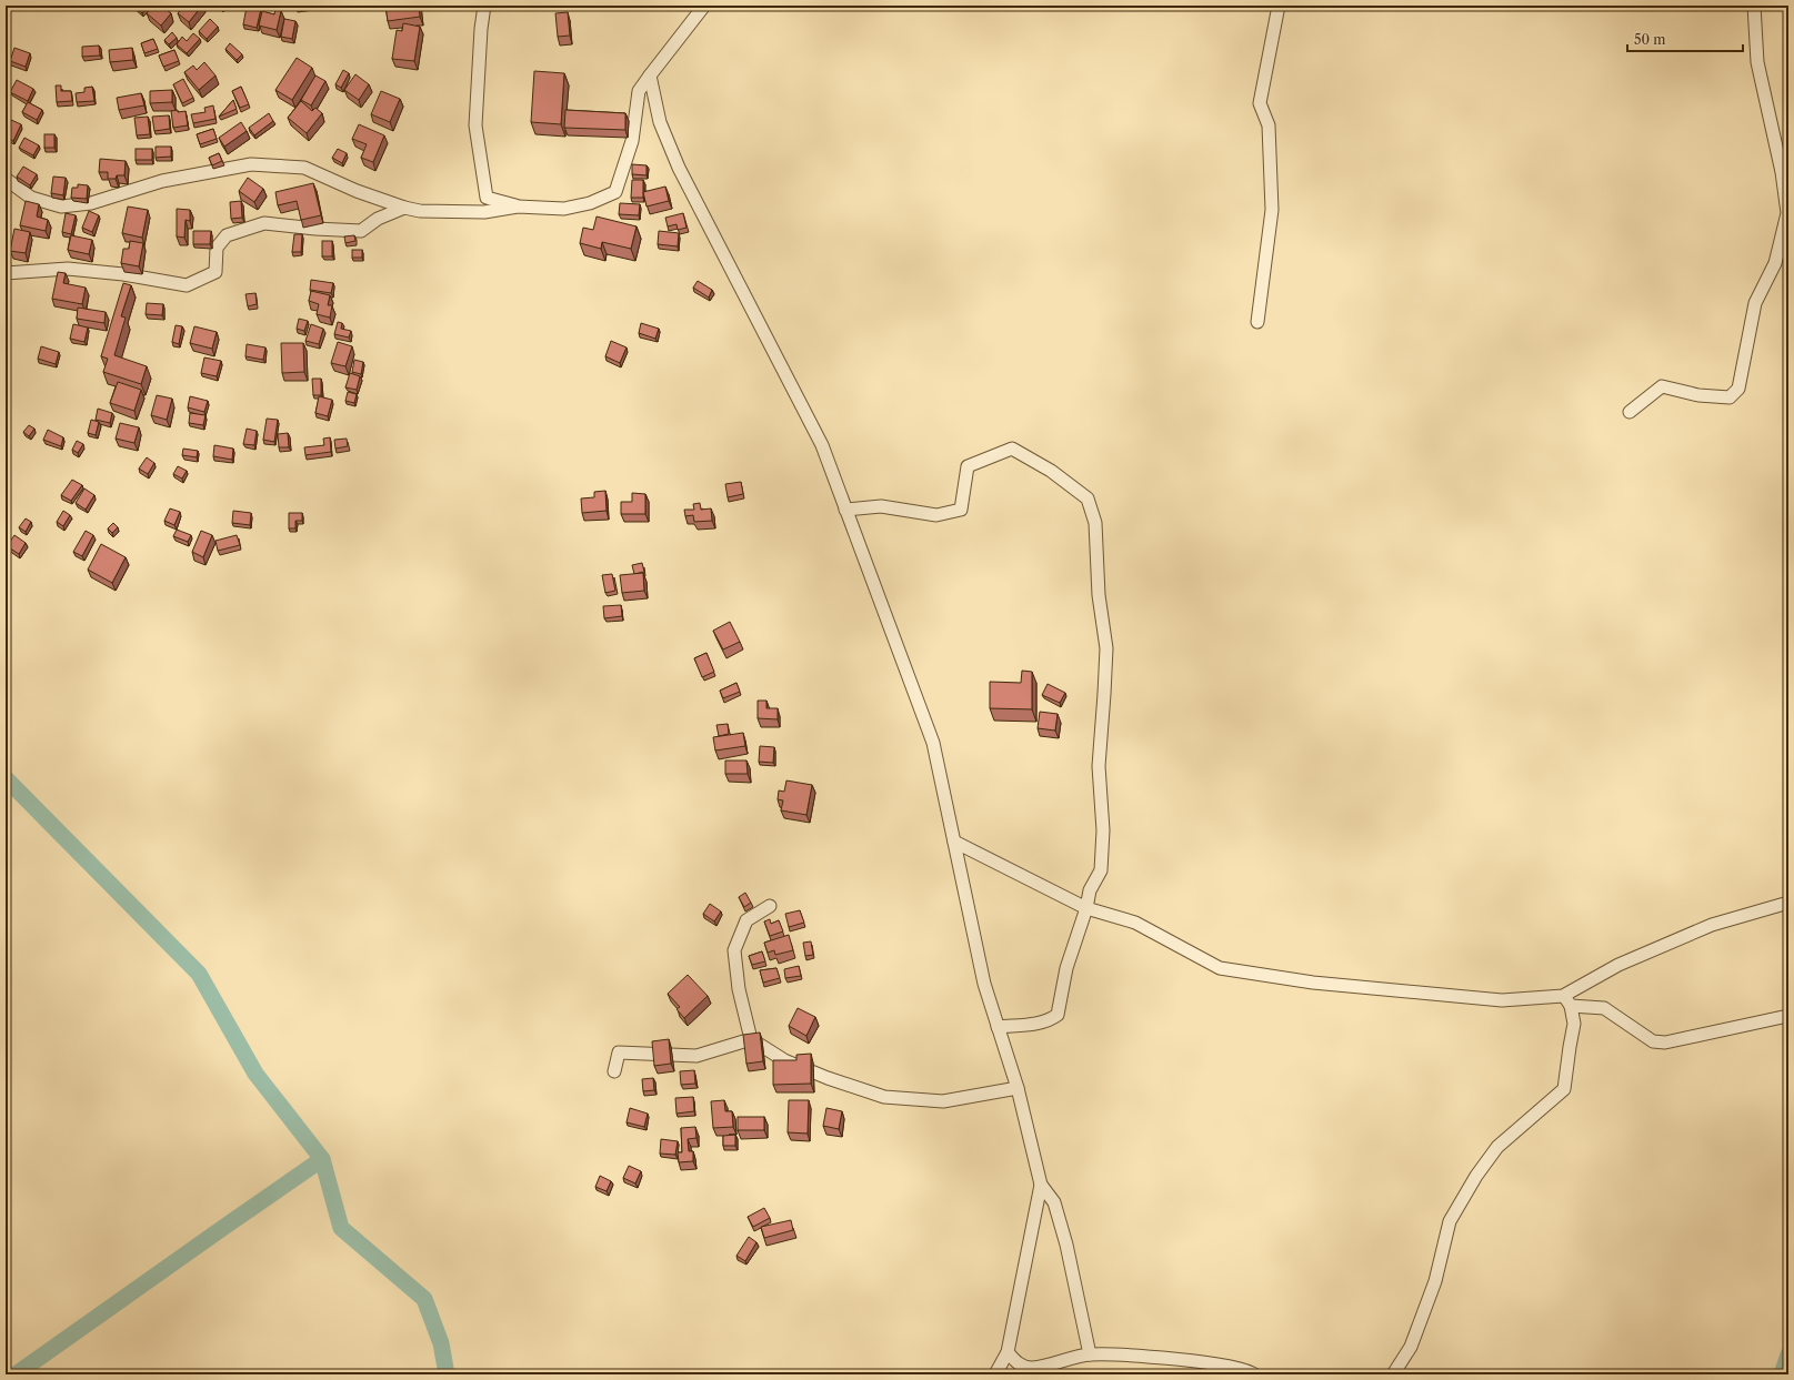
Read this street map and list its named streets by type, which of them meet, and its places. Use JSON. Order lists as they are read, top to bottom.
{
  "scale_bar": "50 m"
}
